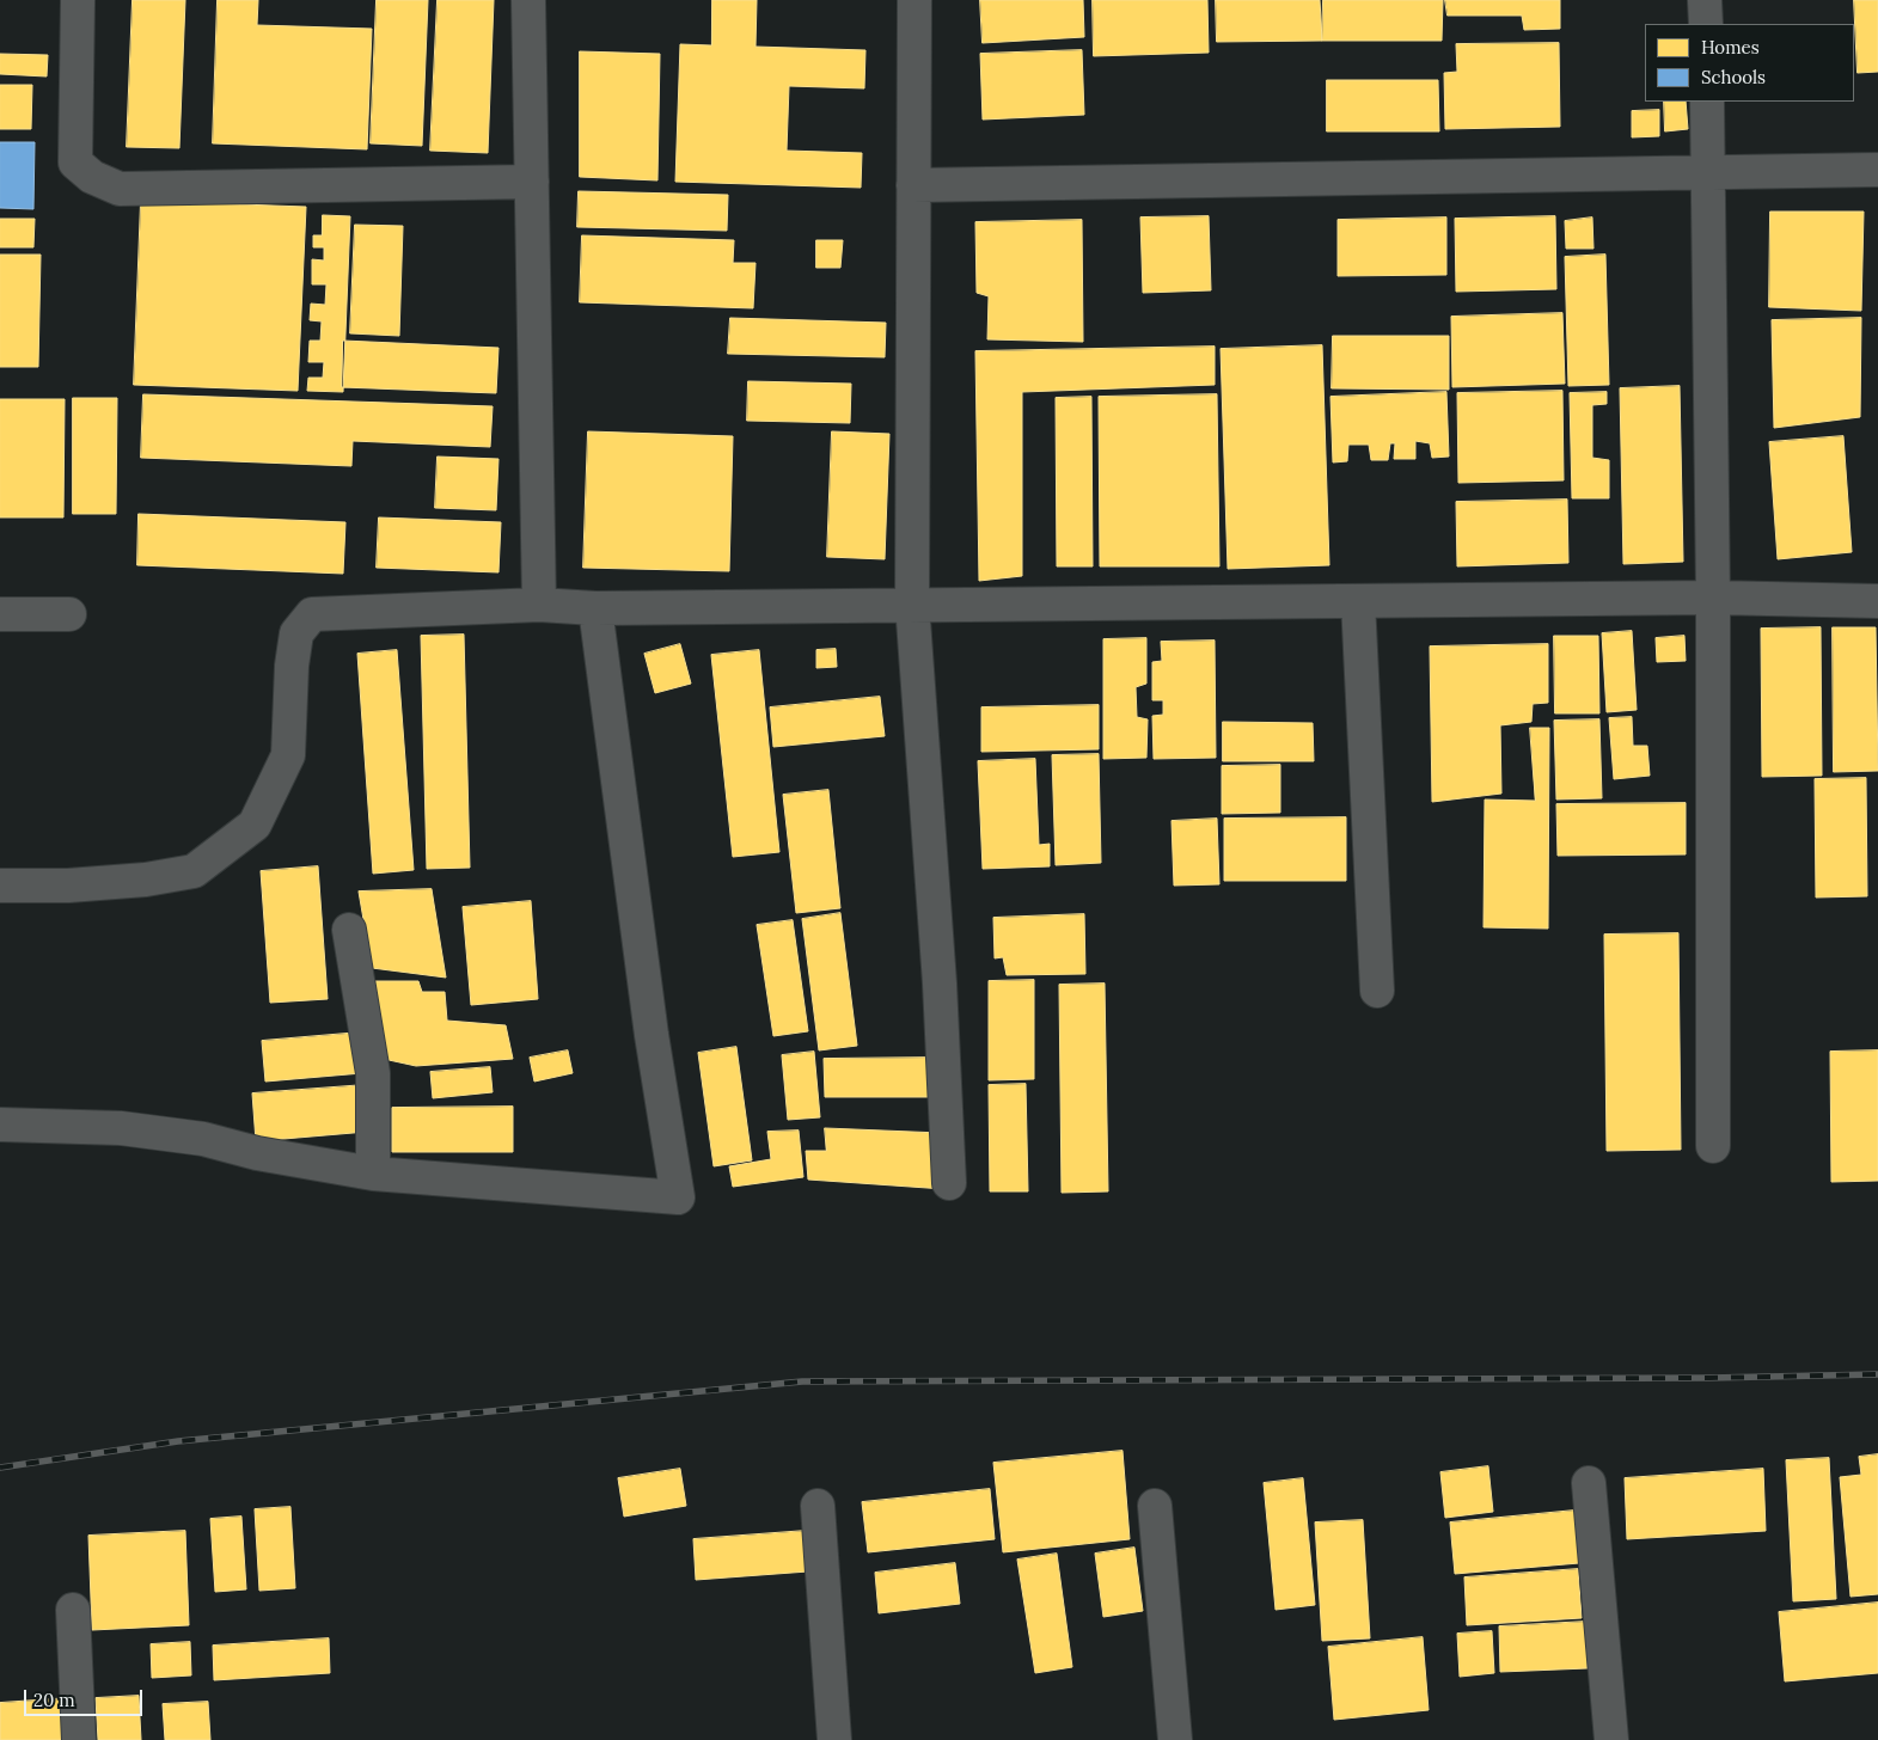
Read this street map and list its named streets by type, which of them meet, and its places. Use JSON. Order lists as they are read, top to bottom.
{
  "legend": ["Homes", "Schools"],
  "scale_bar": "20 m"
}
